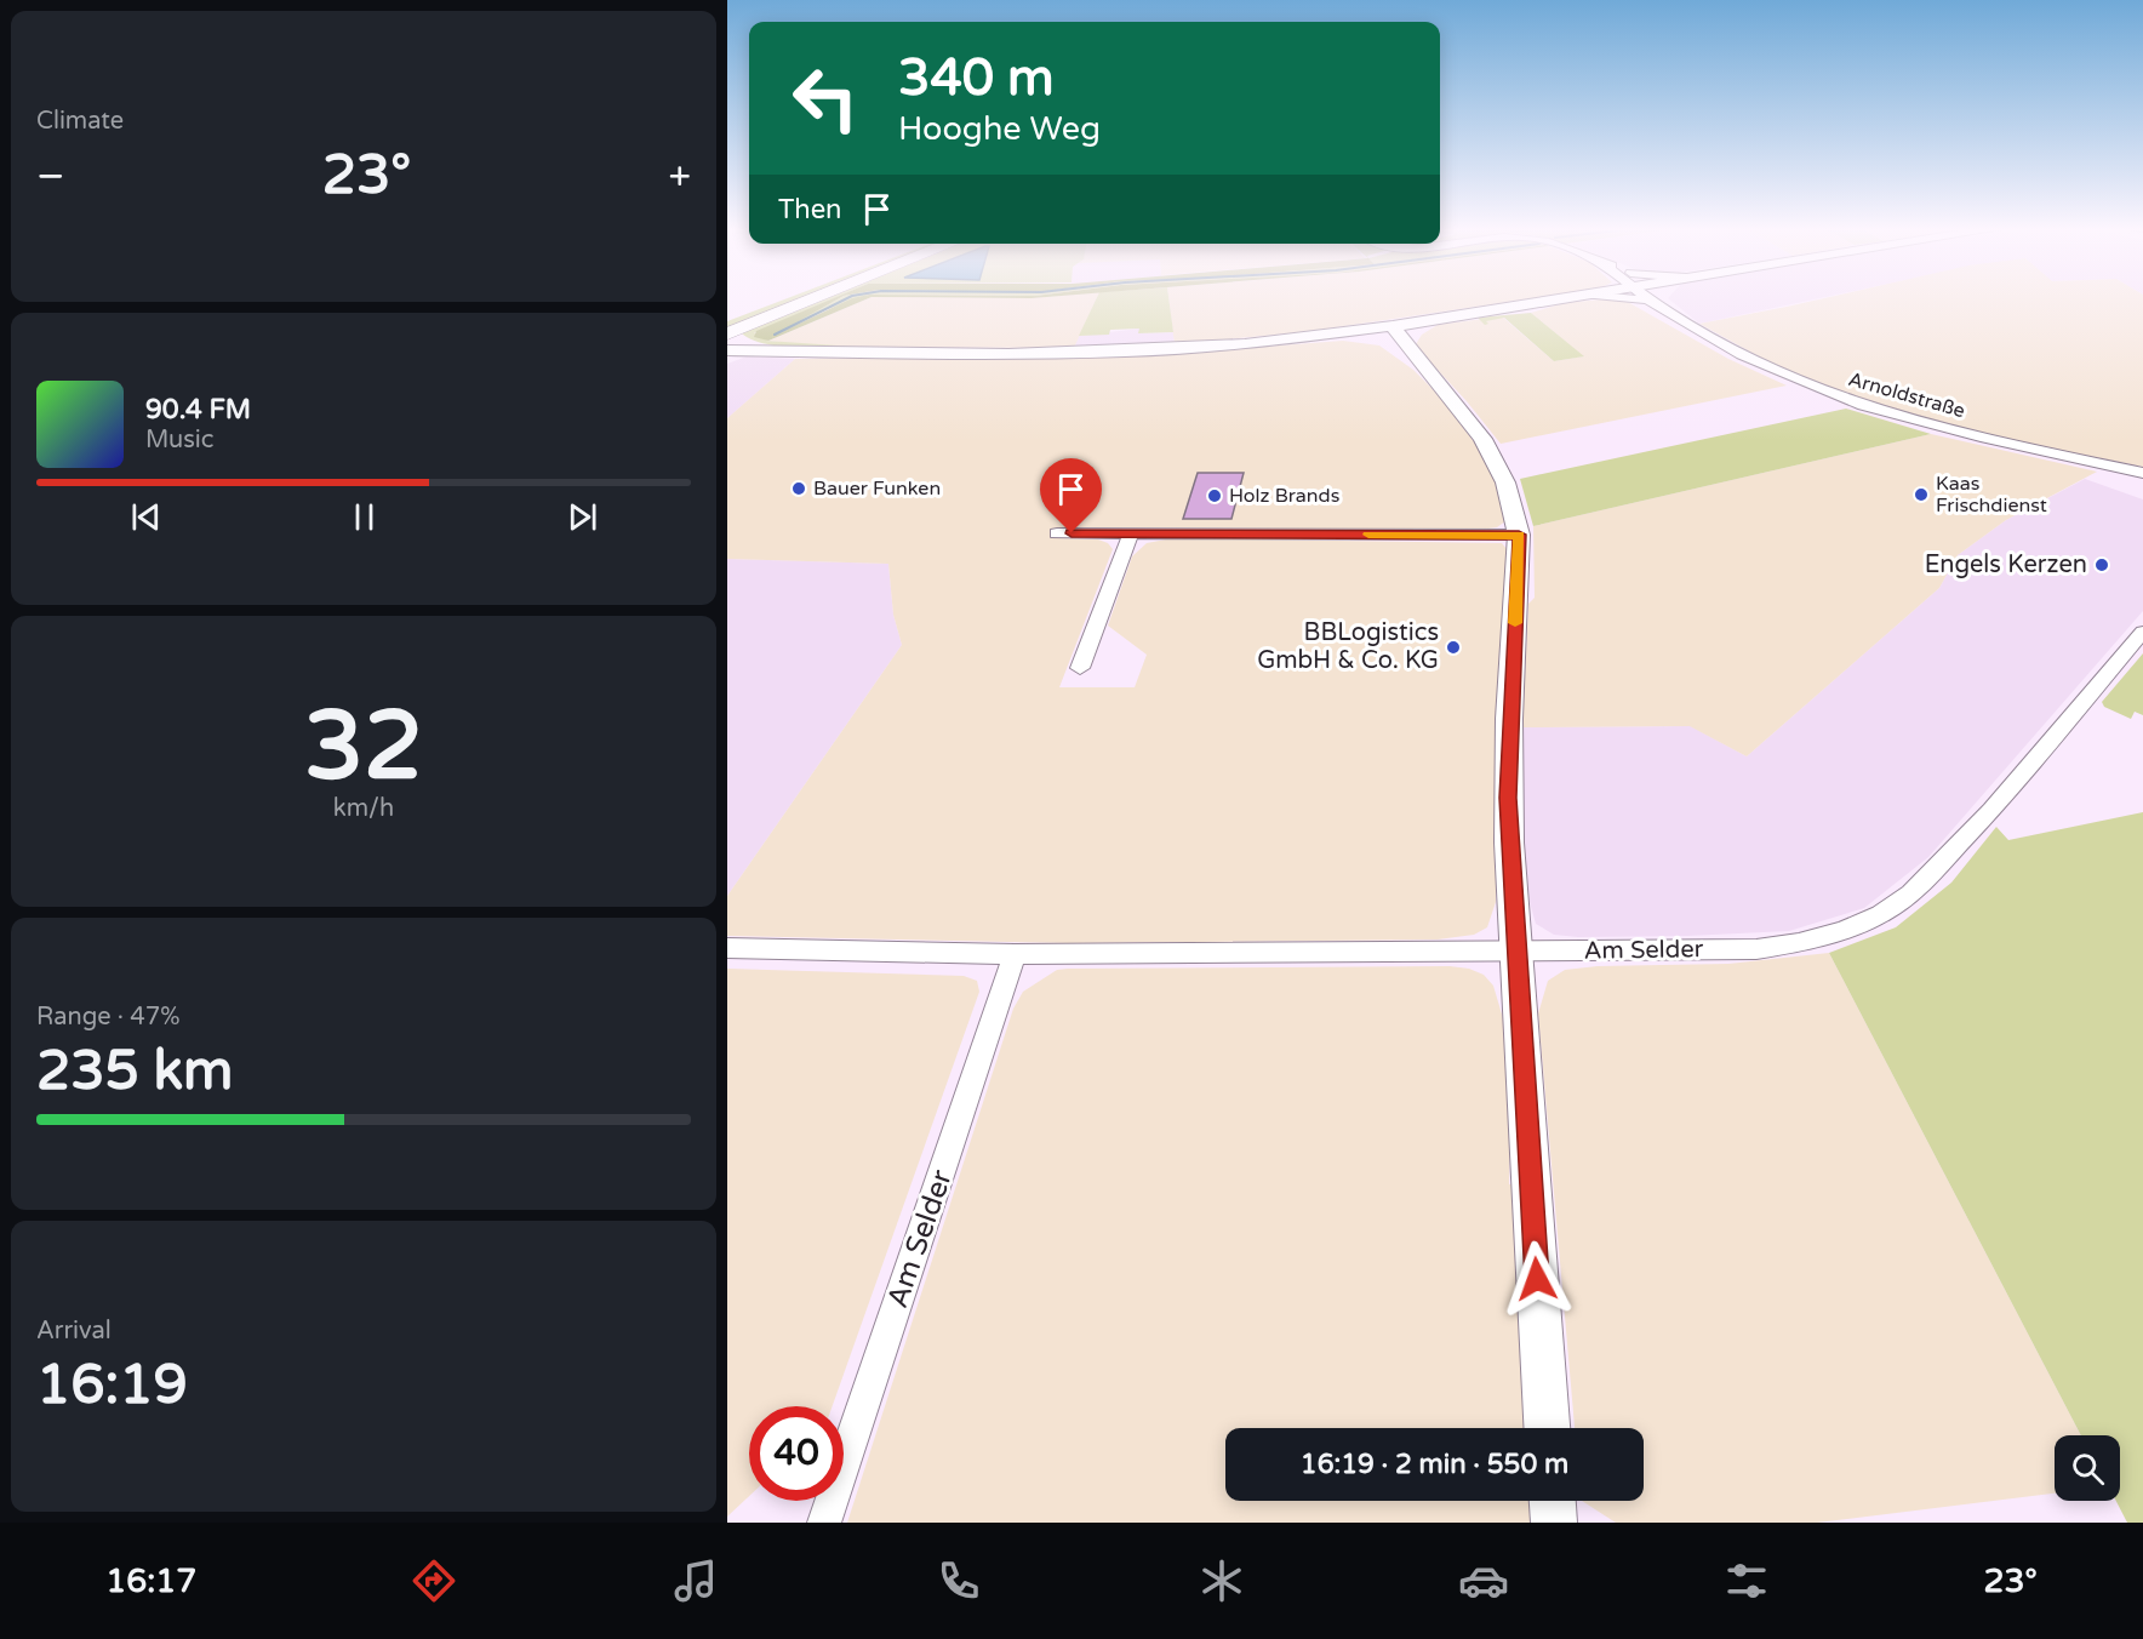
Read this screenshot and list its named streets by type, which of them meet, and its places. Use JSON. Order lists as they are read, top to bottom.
{
  "streets": {
    "street": ["Arnoldstraße", "Am Selder"]
  },
  "places": [
    "Bauer Funken",
    "Kaas Frischdienst",
    "Holz Brands",
    "Engels Kerzen",
    "BBLogistics GmbH & Co. KG"
  ],
  "page": {
    "tile": [
      "Climate",
      ["32", "km/h"],
      ["Range · 47%", "235 km"],
      ["Arrival", "16:19"]
    ],
    "turn": ["340 m", "Hooghe Weg"],
    "heat": ["−", "23°", "+"],
    "then": "Then",
    "song": ["90.4 FM", "Music"],
    "limit": "40",
    "trip": "16:19 · 2 min · 550 m",
    "tabs": ["16:17", "23°"]
  }
}
